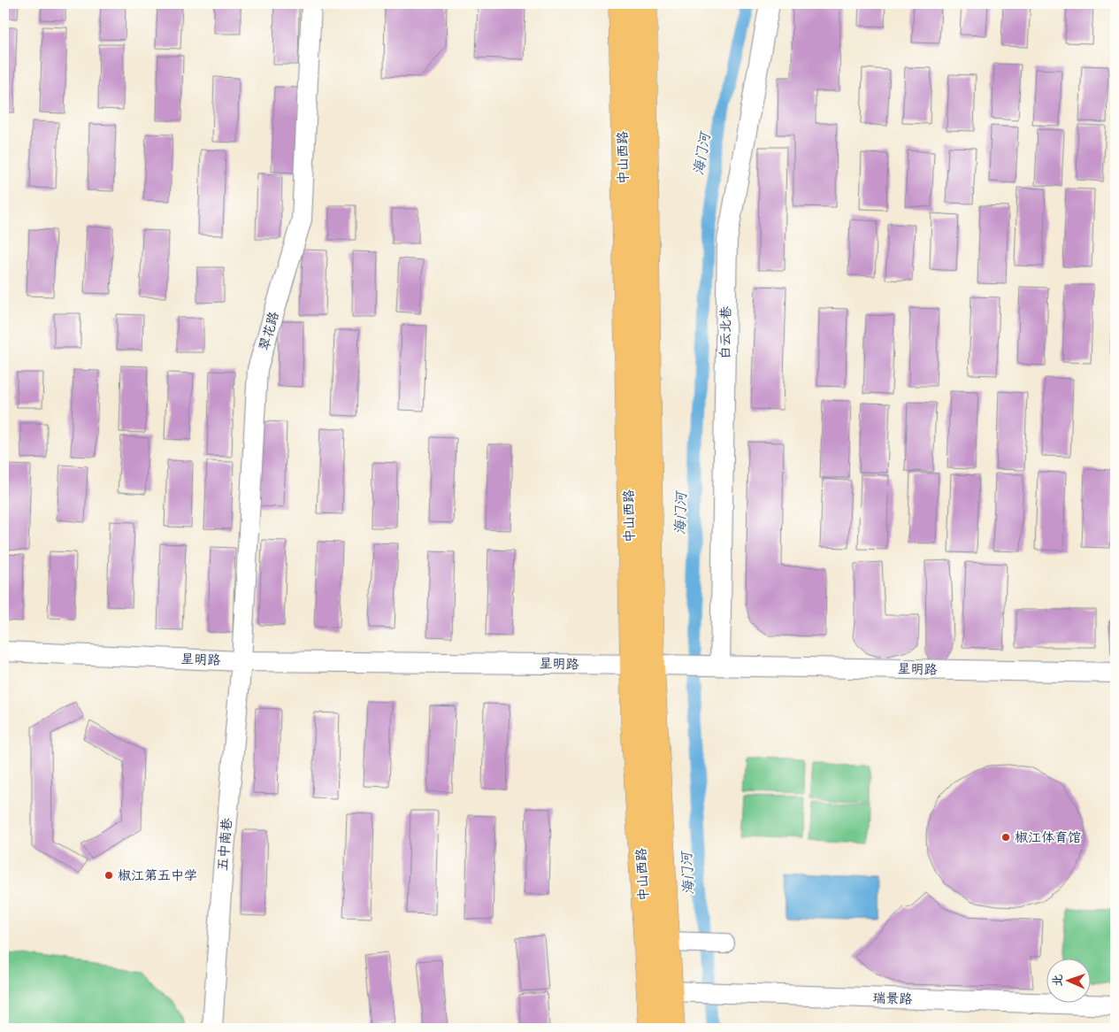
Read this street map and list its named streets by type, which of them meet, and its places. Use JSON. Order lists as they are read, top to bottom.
{
  "streets": {
    "main road": ["中山西路"],
    "street": [
      "翠花路",
      "白云北巷",
      "星明路",
      "五中南巷",
      "瑞景路"
    ]
  },
  "crossings": [
    ["中山西路", "星明路"],
    ["中山西路", "瑞景路"],
    ["翠花路", "星明路"],
    ["翠花路", "五中南巷"],
    ["白云北巷", "星明路"],
    ["星明路", "五中南巷"]
  ],
  "water": ["海门河"],
  "places": ["椒江体育馆", "椒江第五中学"],
  "north": "left"
}
